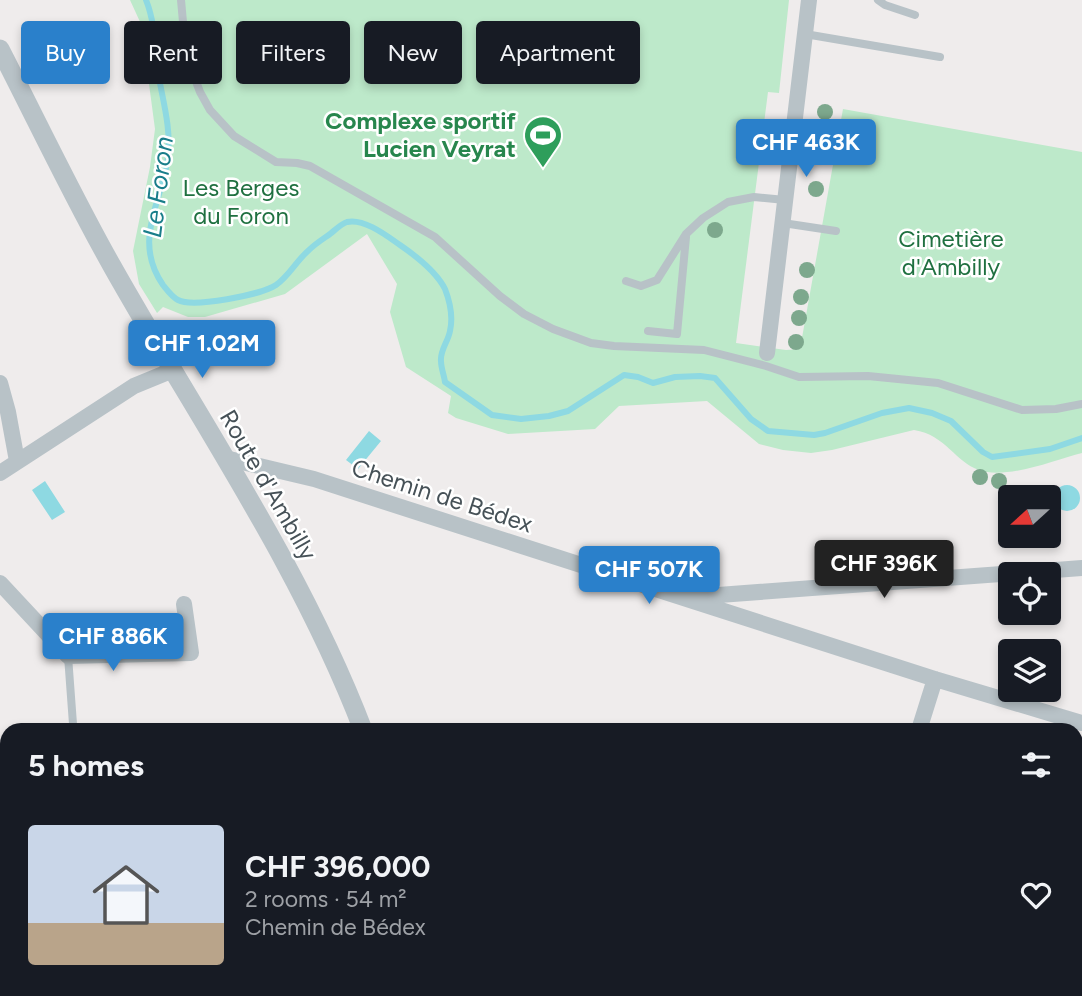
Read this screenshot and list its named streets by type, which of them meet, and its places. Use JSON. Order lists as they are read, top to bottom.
{
  "streets": {
    "street": ["Route d'Ambilly", "Chemin de Bédex"]
  },
  "crossings": [
    ["Route d'Ambilly", "Chemin de Bédex"]
  ],
  "water": ["Le Foron"],
  "parks": ["Les Berges du Foron", "Cimetière d'Ambilly"],
  "places": {
    "sports": ["Complexe sportif Lucien Veyrat"]
  },
  "north": "left",
  "page": {
    "chip": [
      "Buy",
      "Rent",
      "Filters",
      "New",
      "Apartment"
    ],
    "price": [
      "CHF 463K",
      "CHF 1.02M",
      "CHF 396K",
      "CHF 507K",
      "CHF 886K"
    ],
    "heading": "5 homes",
    "list": [
      {
        "name": "CHF 396,000",
        "note": "2 rooms · 54 m² · Chemin de Bédex"
      }
    ]
  }
}
